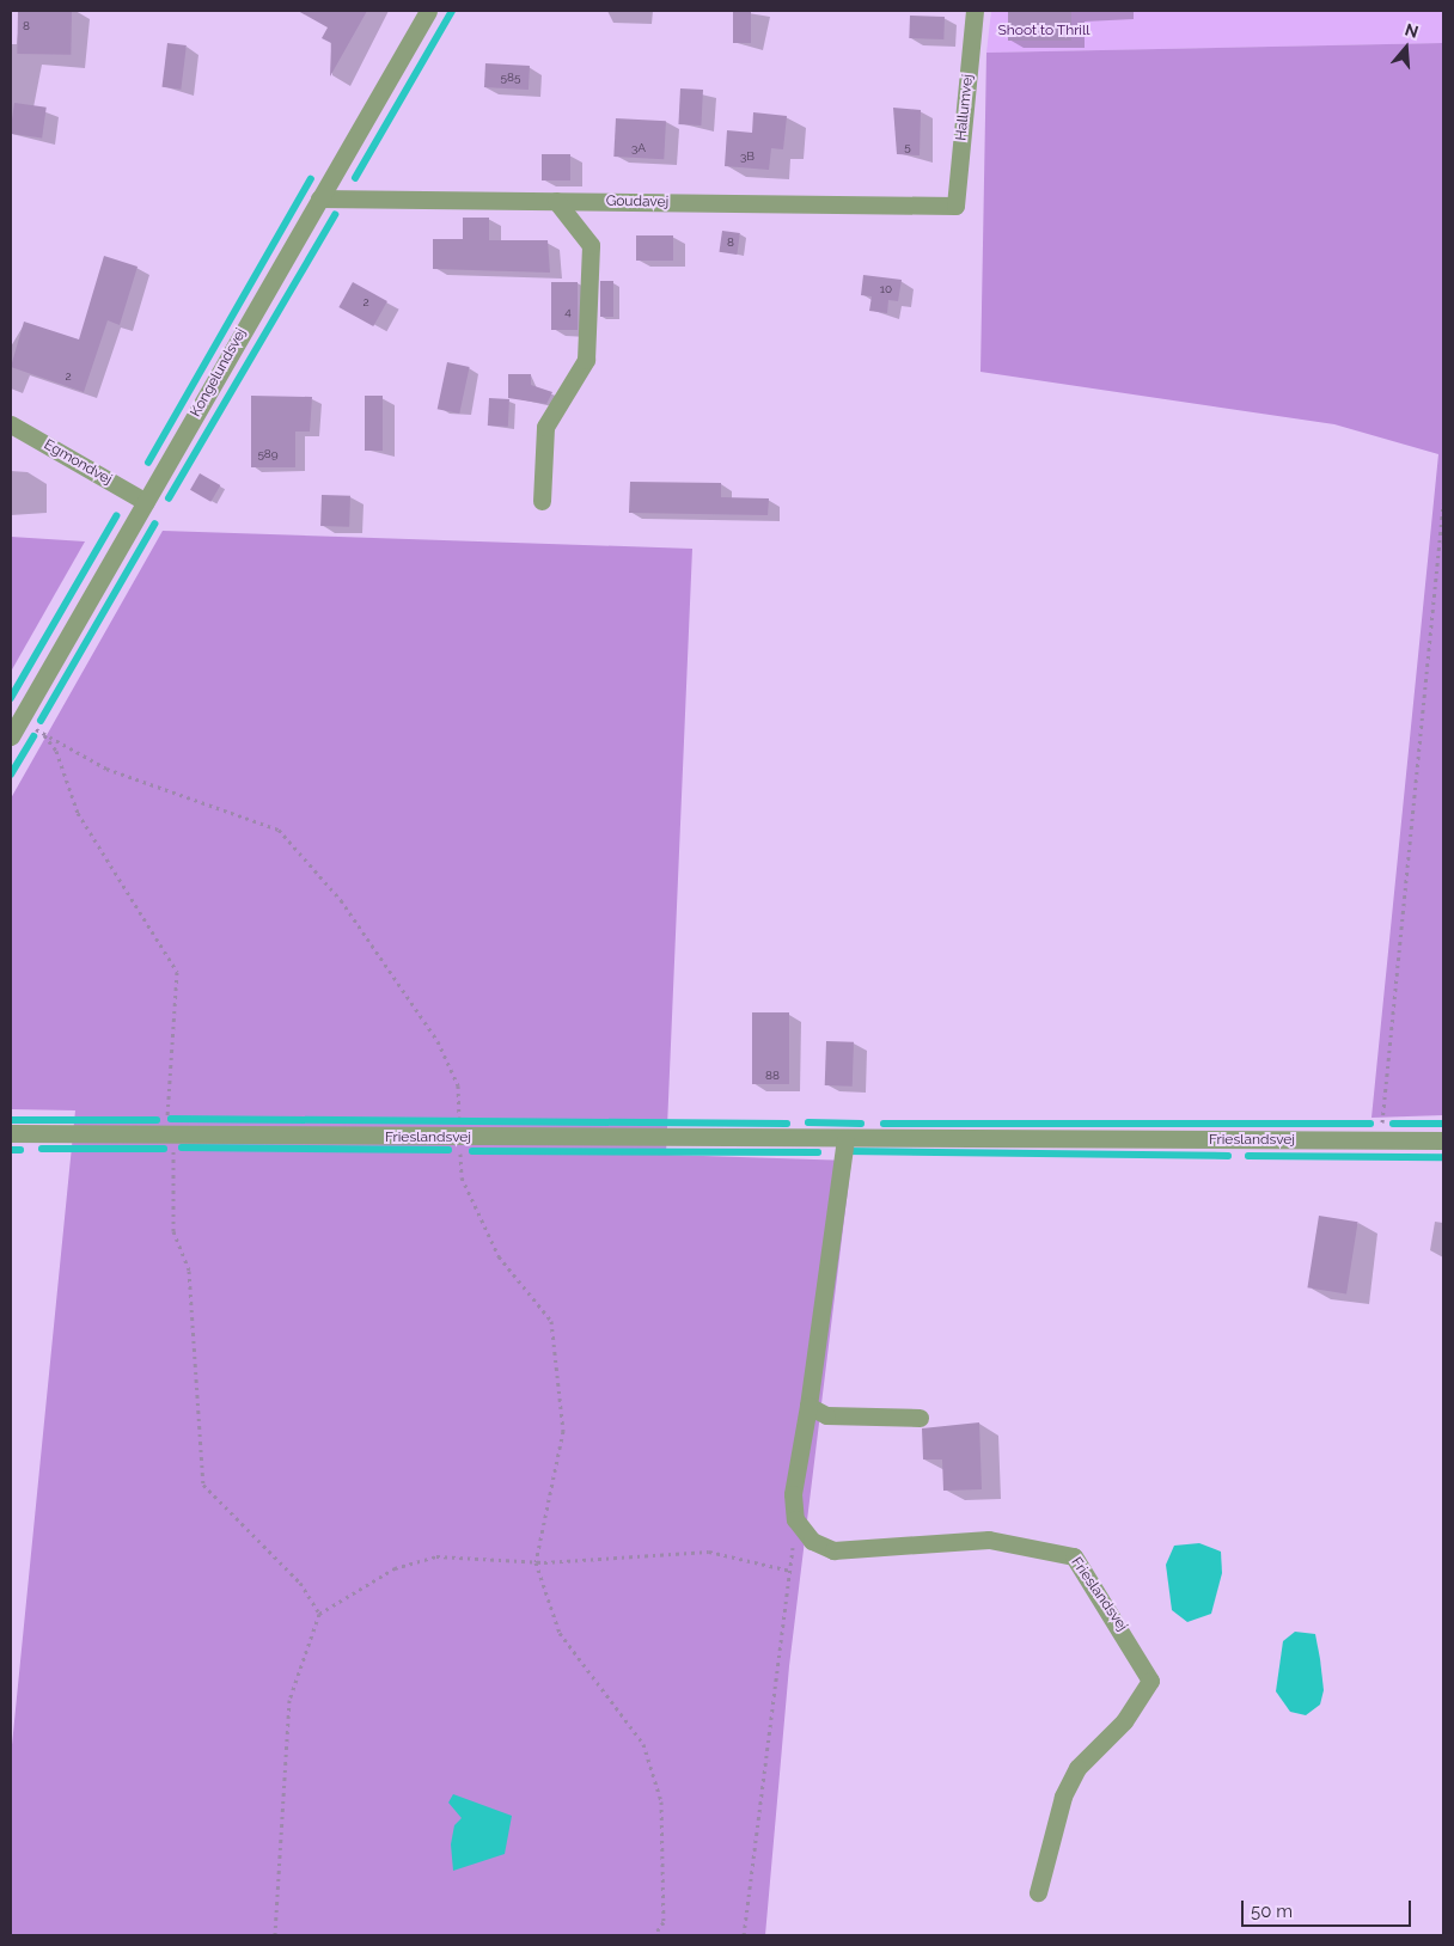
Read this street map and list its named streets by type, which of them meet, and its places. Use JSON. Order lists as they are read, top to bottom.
{
  "streets": {
    "street": [
      "Hallumvej",
      "Goudavej",
      "Kongelundsvej",
      "Egmondvej",
      "Frieslandsvej"
    ]
  },
  "crossings": [
    ["Hallumvej", "Goudavej"],
    ["Goudavej", "Kongelundsvej"],
    ["Kongelundsvej", "Egmondvej"]
  ],
  "parks": ["Shoot to Thrill"],
  "house_numbers": [
    "8",
    "585",
    "5",
    "3A",
    "3B",
    "8",
    "10",
    "2",
    "4",
    "2",
    "589",
    "88"
  ],
  "scale_bar": "50 m",
  "north": "top"
}
